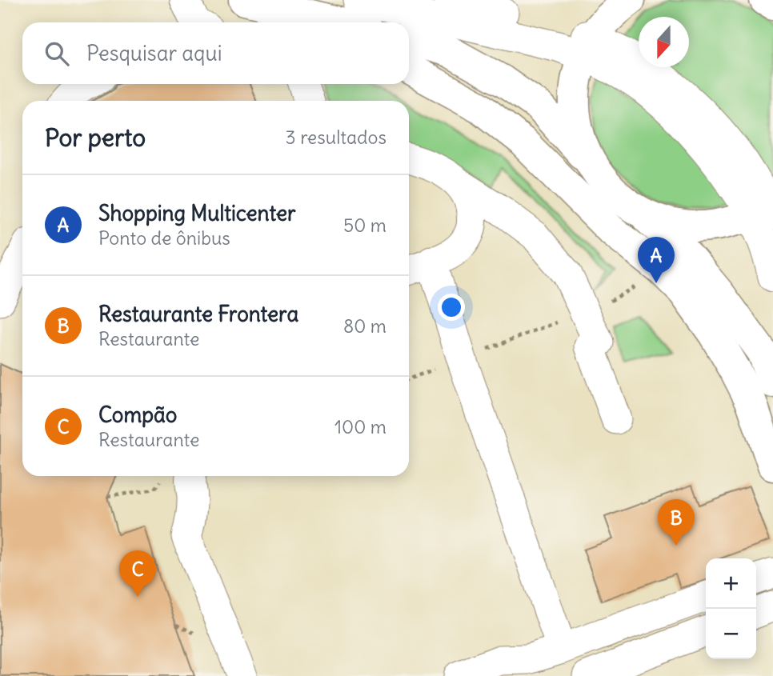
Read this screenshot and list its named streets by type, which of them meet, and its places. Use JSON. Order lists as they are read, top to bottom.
{
  "north": "bottom",
  "page": {
    "search": "Pesquisar aqui",
    "heading": ["Por perto", "3 resultados"],
    "list": [
      {
        "mark": "A",
        "name": "Shopping Multicenter",
        "note": "Ponto de ônibus",
        "value": "50 m"
      },
      {
        "mark": "B",
        "name": "Restaurante Frontera",
        "note": "Restaurante",
        "value": "80 m"
      },
      {
        "mark": "C",
        "name": "Compão",
        "note": "Restaurante",
        "value": "100 m"
      }
    ],
    "pins": ["A", "B", "C"],
    "map_buttons": ["+", "−"]
  }
}
